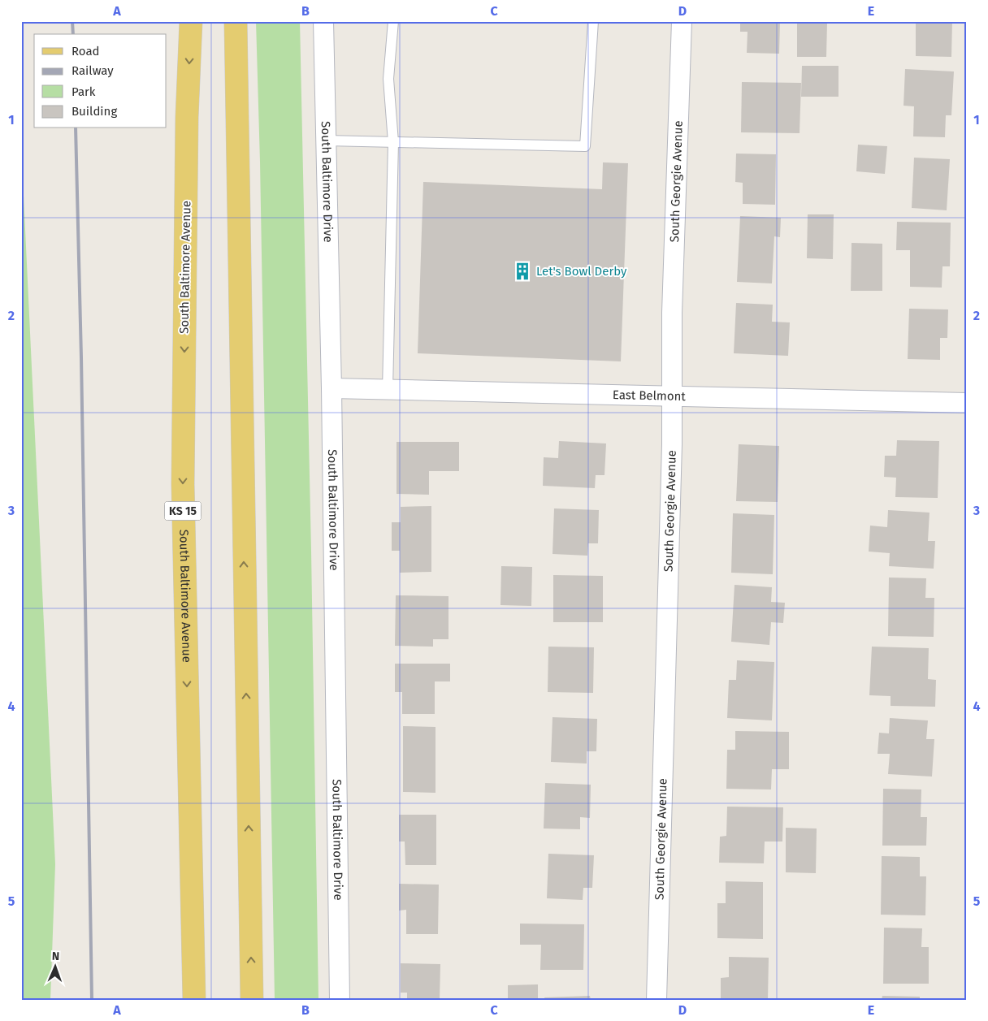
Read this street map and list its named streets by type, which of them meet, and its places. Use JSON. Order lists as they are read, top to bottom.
{
  "streets": {
    "main road": ["South Baltimore Avenue", "KS 15"],
    "street": ["South Baltimore Drive", "South Georgie Avenue", "East Belmont"]
  },
  "crossings": [
    ["South Baltimore Drive", "East Belmont"],
    ["South Georgie Avenue", "East Belmont"]
  ],
  "places": {
    "building": ["Let's Bowl Derby"]
  },
  "legend": [
    "Road",
    "Railway",
    "Park",
    "Building"
  ],
  "north": "top",
  "grid": {
    "columns": [
      "A",
      "B",
      "C",
      "D",
      "E"
    ],
    "rows": [
      "1",
      "2",
      "3",
      "4",
      "5"
    ]
  }
}
